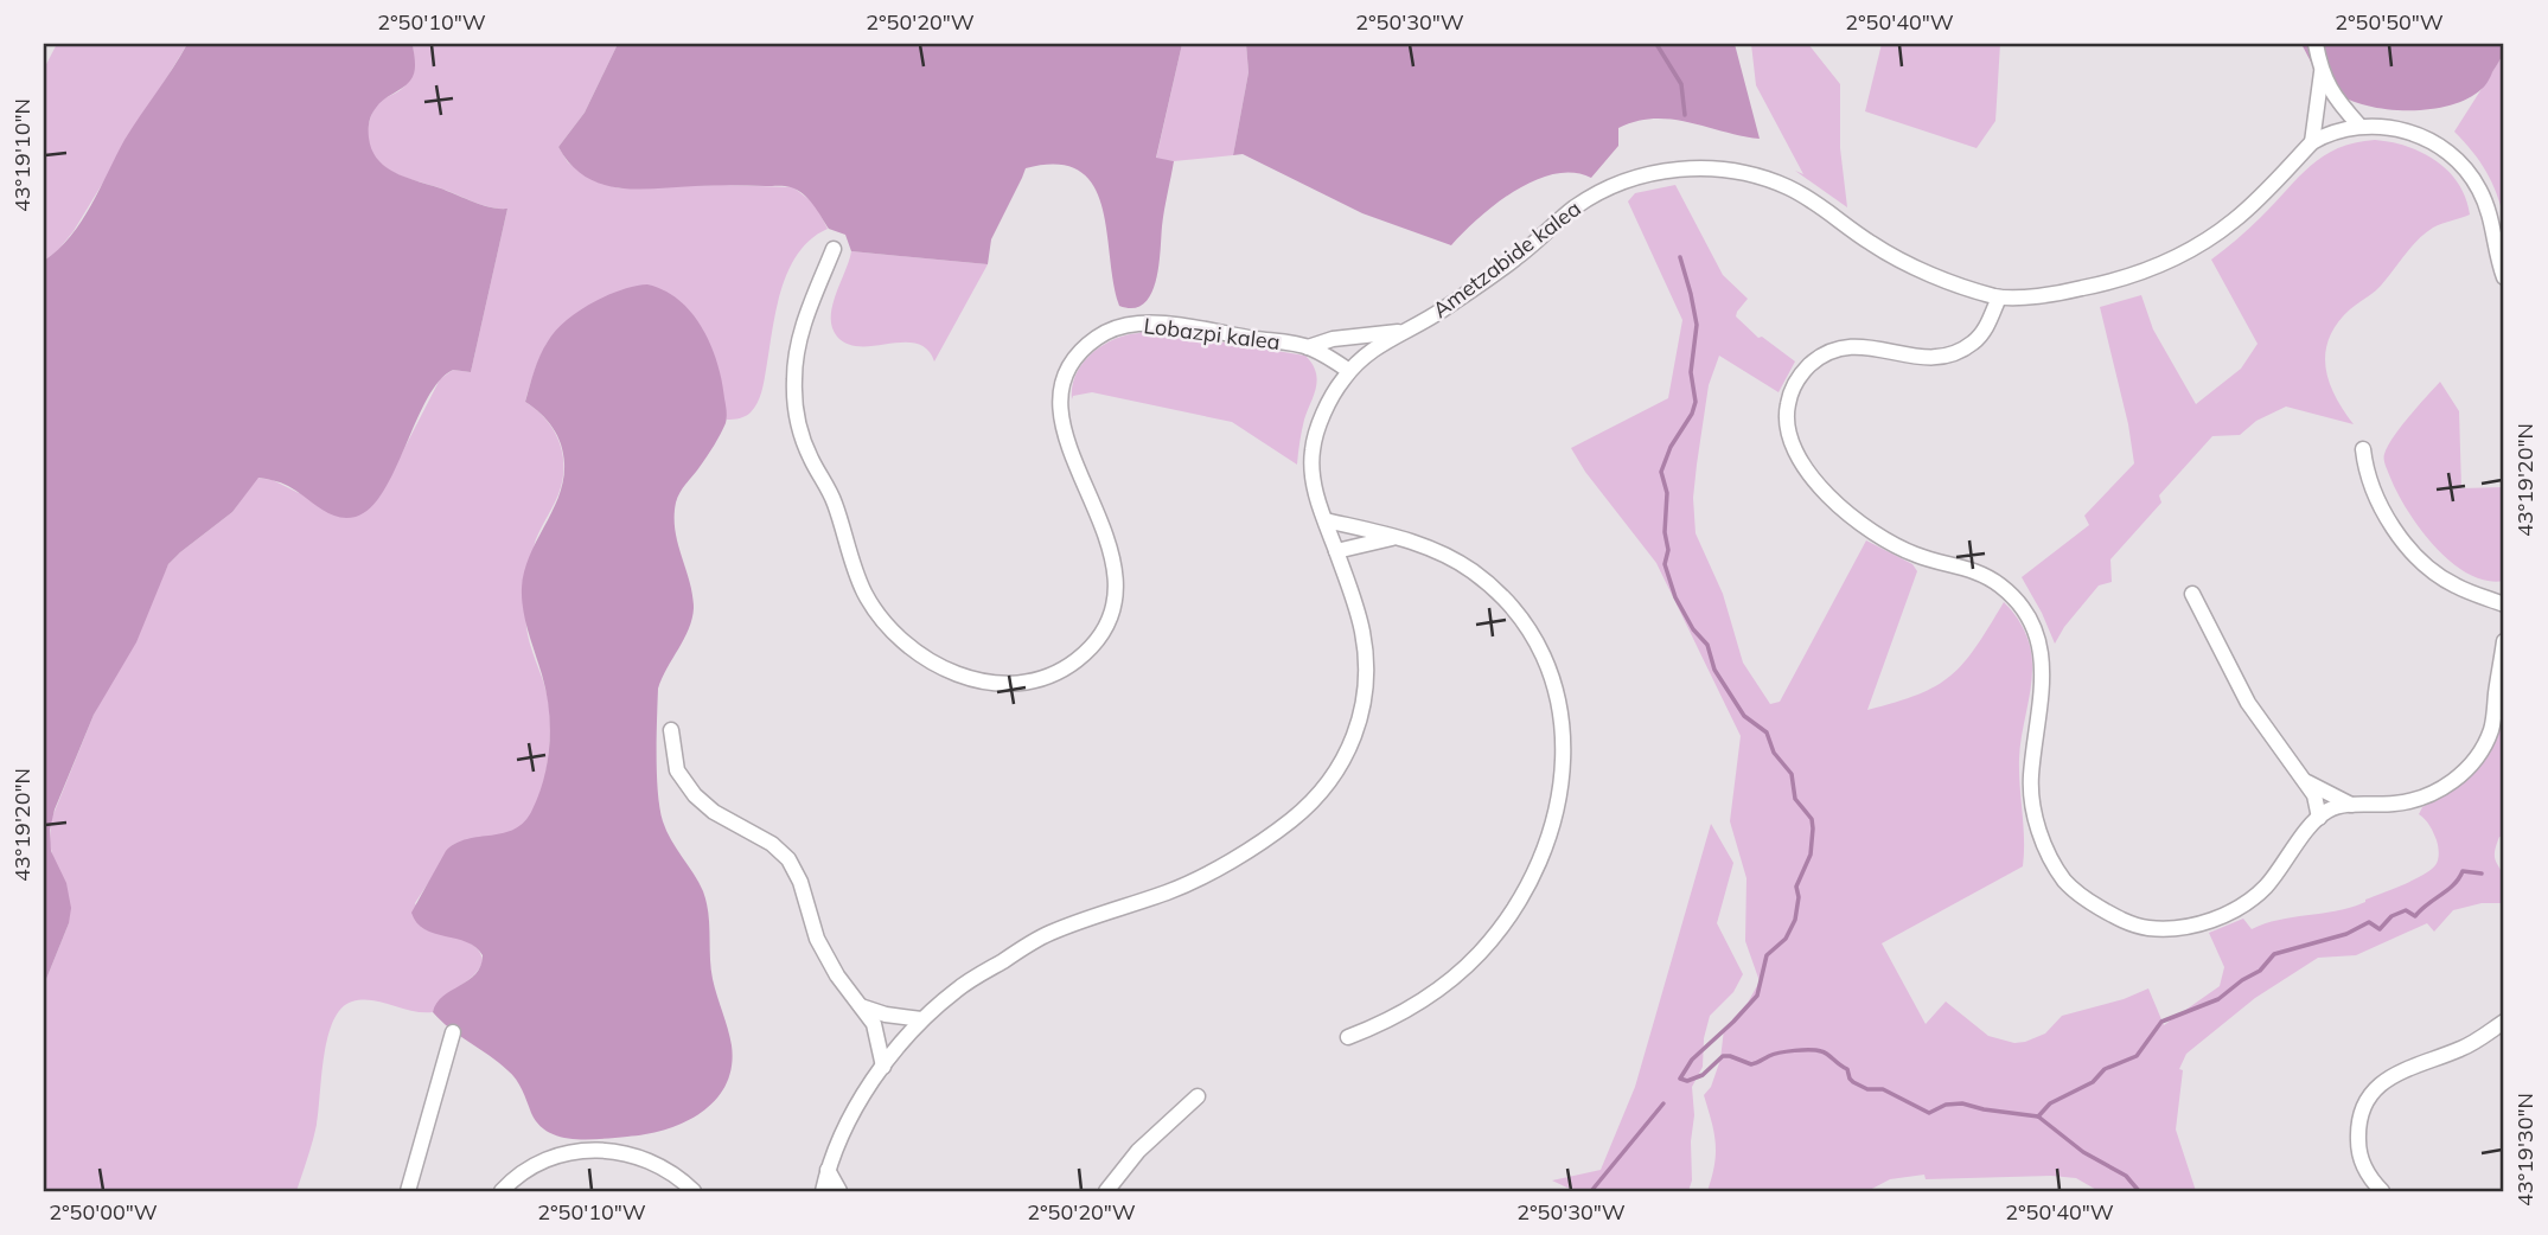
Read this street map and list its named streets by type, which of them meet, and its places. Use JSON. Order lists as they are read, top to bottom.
{
  "streets": {
    "street": ["Ametzabide kalea", "Lobazpi kalea"]
  },
  "crossings": [
    ["Ametzabide kalea", "Lobazpi kalea"]
  ],
  "coordinates": [
    "2°50'10\"W",
    "2°50'20\"W",
    "2°50'30\"W",
    "2°50'40\"W",
    "2°50'50\"W",
    "43°19'10\"N",
    "43°19'20\"N",
    "43°19'30\"N",
    "2°50'00\"W"
  ]
}
